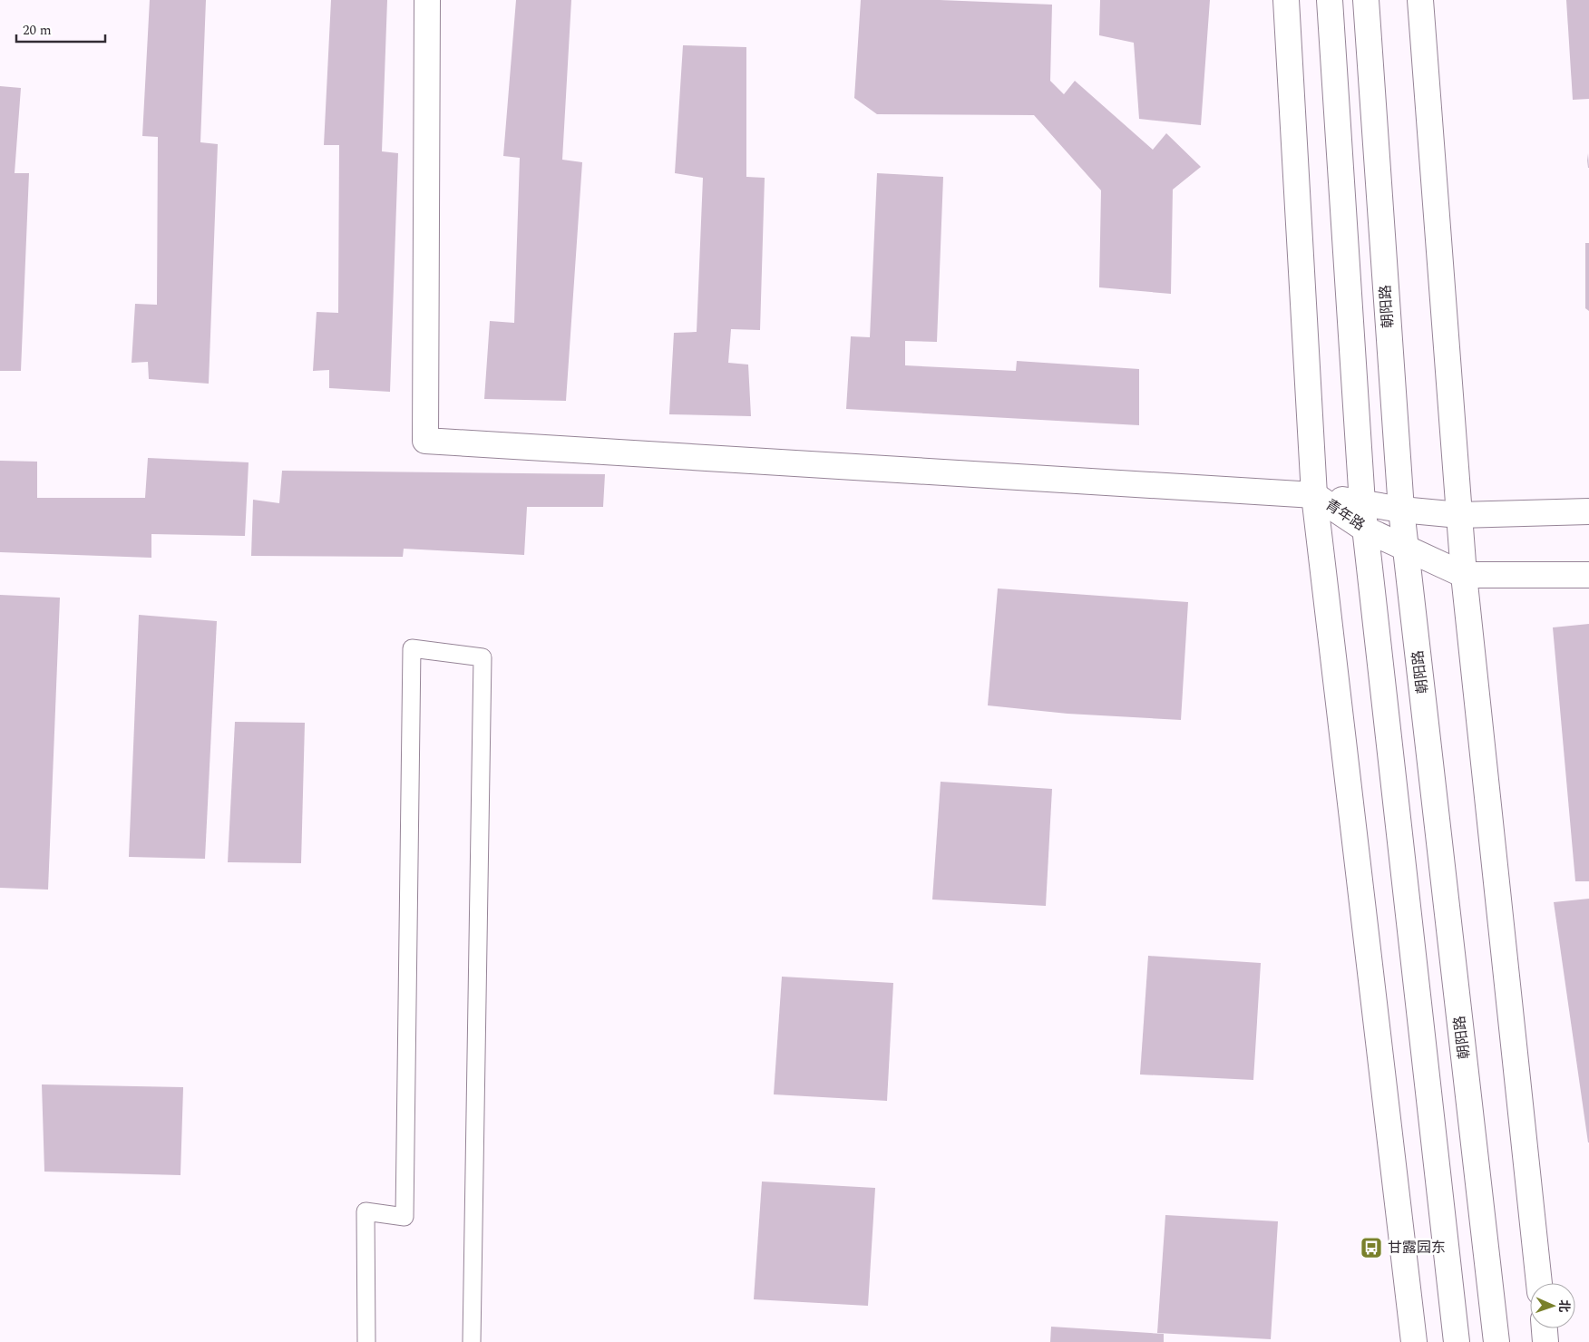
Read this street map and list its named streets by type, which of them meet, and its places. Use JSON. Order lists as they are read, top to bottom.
{
  "streets": {
    "main road": ["朝阳路", "青年路"]
  },
  "crossings": [
    ["朝阳路", "青年路"]
  ],
  "places": {
    "bus stop": ["甘露园东"]
  },
  "scale_bar": "20 m",
  "north": "right"
}
